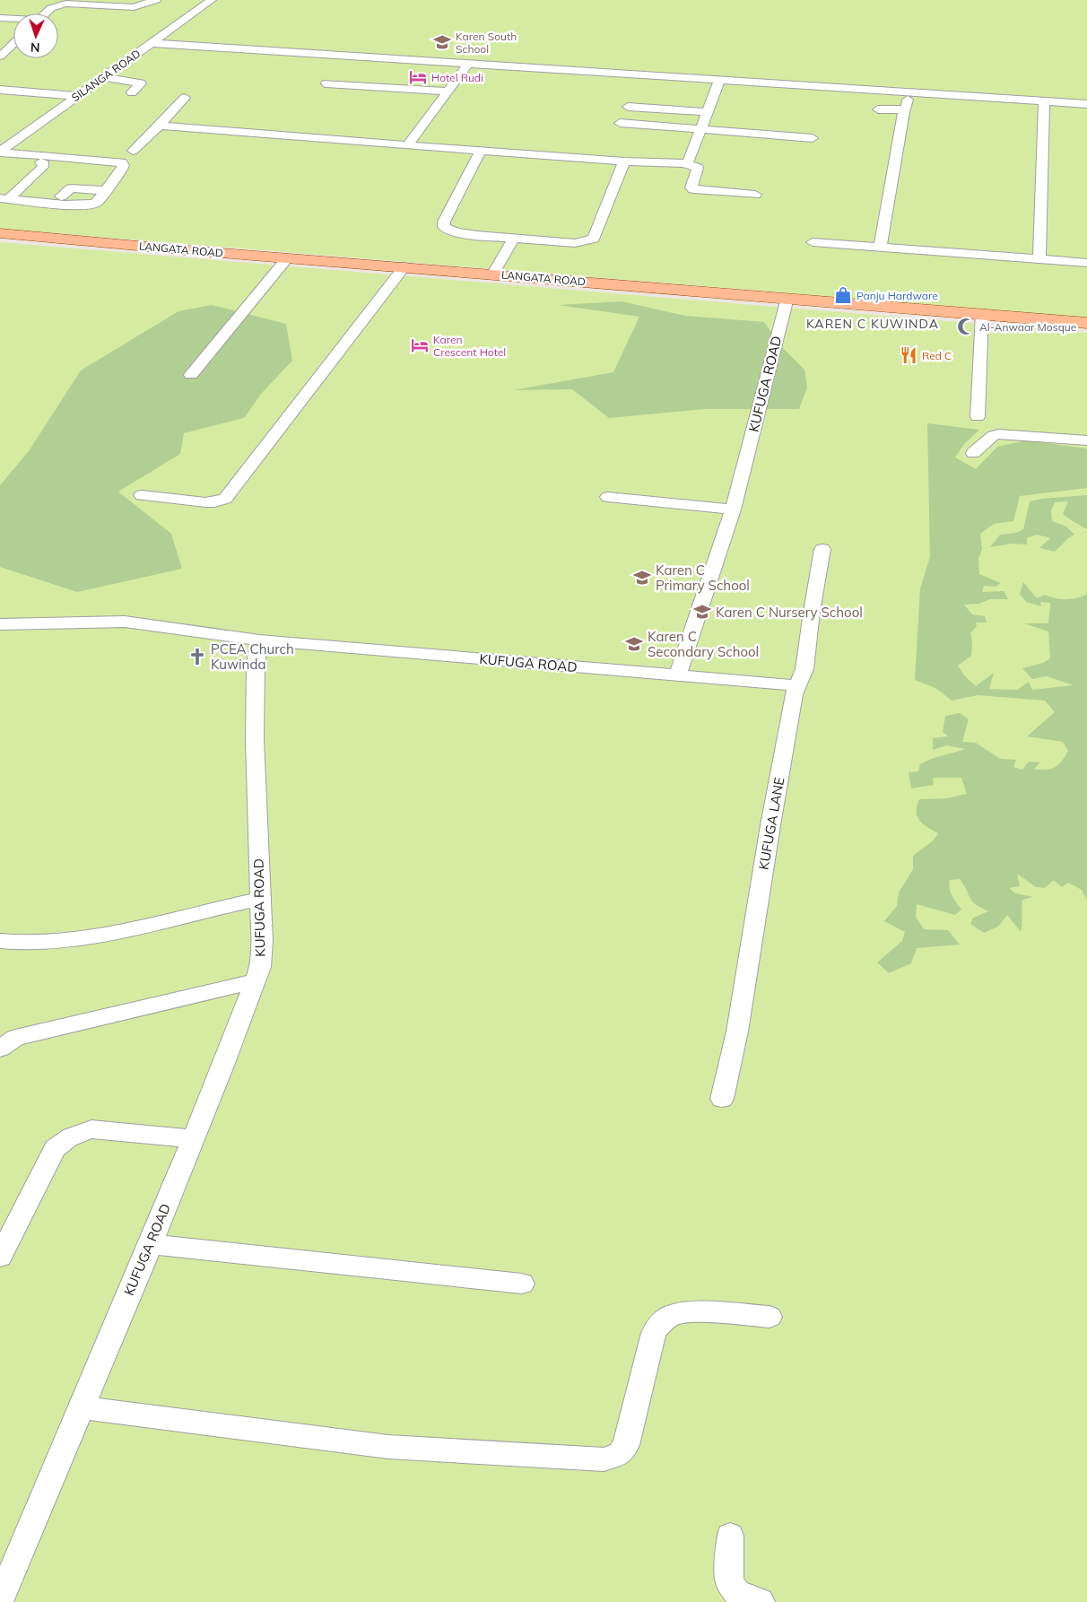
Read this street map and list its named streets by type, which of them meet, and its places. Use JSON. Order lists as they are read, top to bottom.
{
  "streets": {
    "main road": ["LANGATA ROAD"],
    "street": ["SILANGA ROAD", "KUFUGA ROAD", "KUFUGA LANE"]
  },
  "crossings": [
    ["LANGATA ROAD", "KUFUGA ROAD"],
    ["KUFUGA ROAD", "KUFUGA LANE"]
  ],
  "districts": ["KAREN C KUWINDA"],
  "places": {
    "school or university": [
      "Karen South School",
      "Karen C Primary School",
      "Karen C Nursery School",
      "Karen C Secondary School"
    ],
    "hotel": ["Hotel Rudi", "Karen Crescent Hotel"],
    "shop": ["Panju Hardware"],
    "mosque": ["Al-Anwaar Mosque"],
    "restaurant": ["Red C"],
    "church": ["PCEA Church Kuwinda"]
  },
  "north": "bottom"
}
